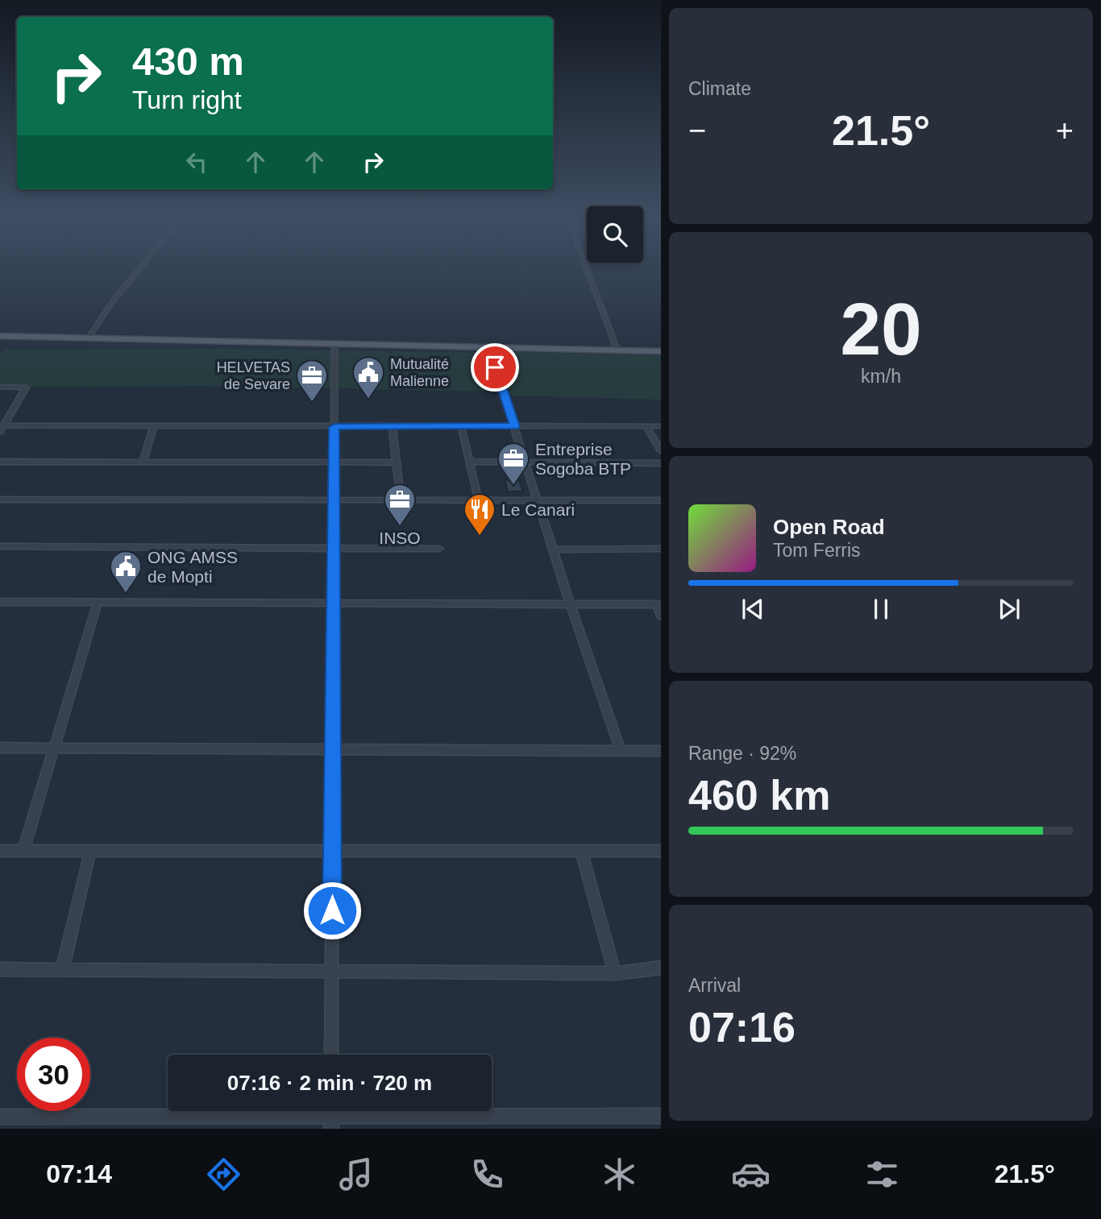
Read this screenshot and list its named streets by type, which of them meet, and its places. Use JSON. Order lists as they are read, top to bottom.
{
  "places": {
    "public building": ["Mutualité Malienne", "ONG AMSS de Mopti"],
    "office": ["HELVETAS de Sevare", "Entreprise Sogoba BTP", "INSO"],
    "restaurant": ["Le Canari"]
  },
  "page": {
    "tile": [
      "Climate",
      ["20", "km/h"],
      ["Range · 92%", "460 km"],
      ["Arrival", "07:16"]
    ],
    "turn": ["430 m", "Turn right"],
    "heat": ["−", "21.5°", "+"],
    "song": ["Open Road", "Tom Ferris"],
    "limit": "30",
    "trip": "07:16 · 2 min · 720 m",
    "tabs": ["07:14", "21.5°"]
  }
}
